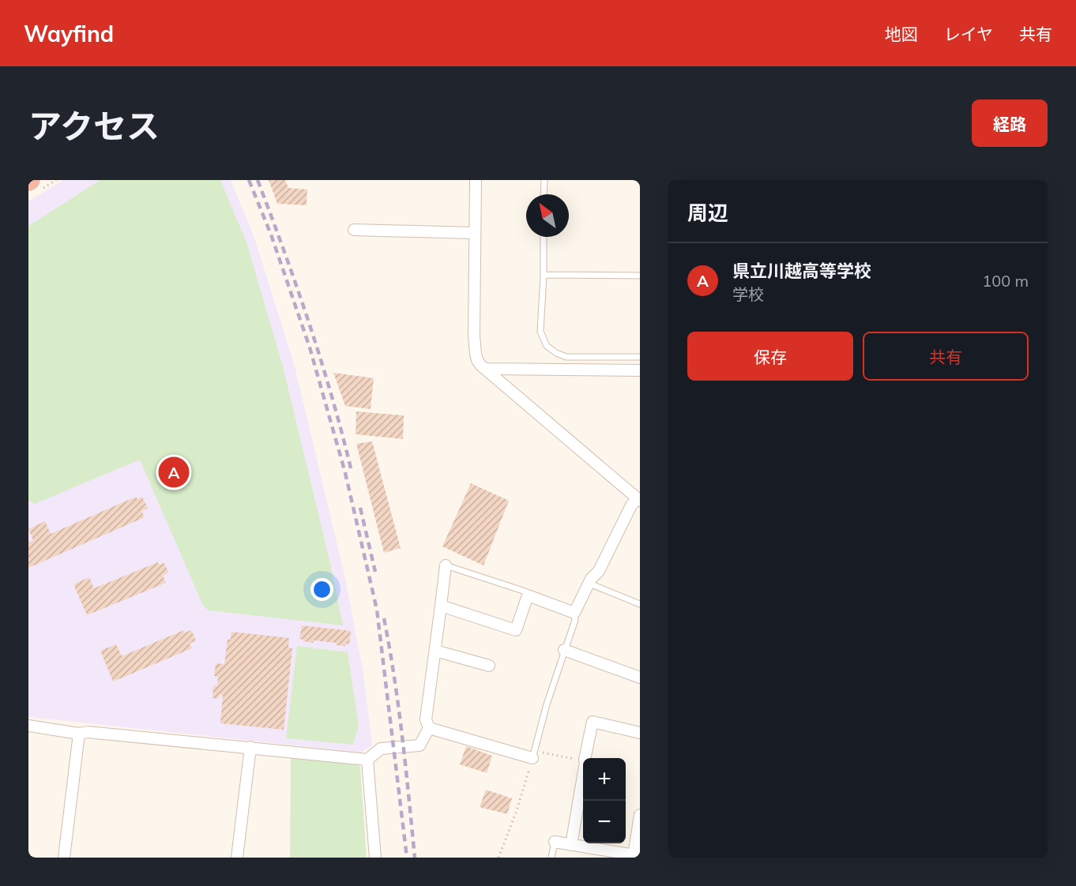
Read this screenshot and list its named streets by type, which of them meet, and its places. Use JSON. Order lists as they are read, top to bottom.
{
  "north": "top left",
  "page": {
    "header": "Wayfind",
    "nav": ["地図", "レイヤ", "共有"],
    "title": "アクセス",
    "buttons": [
      "経路",
      ["保存", "共有"]
    ],
    "heading": "周辺",
    "list": [
      {
        "mark": "A",
        "name": "県立川越高等学校",
        "note": "学校",
        "value": "100 m"
      }
    ],
    "pins": "A",
    "map_buttons": ["+", "−"]
  }
}
